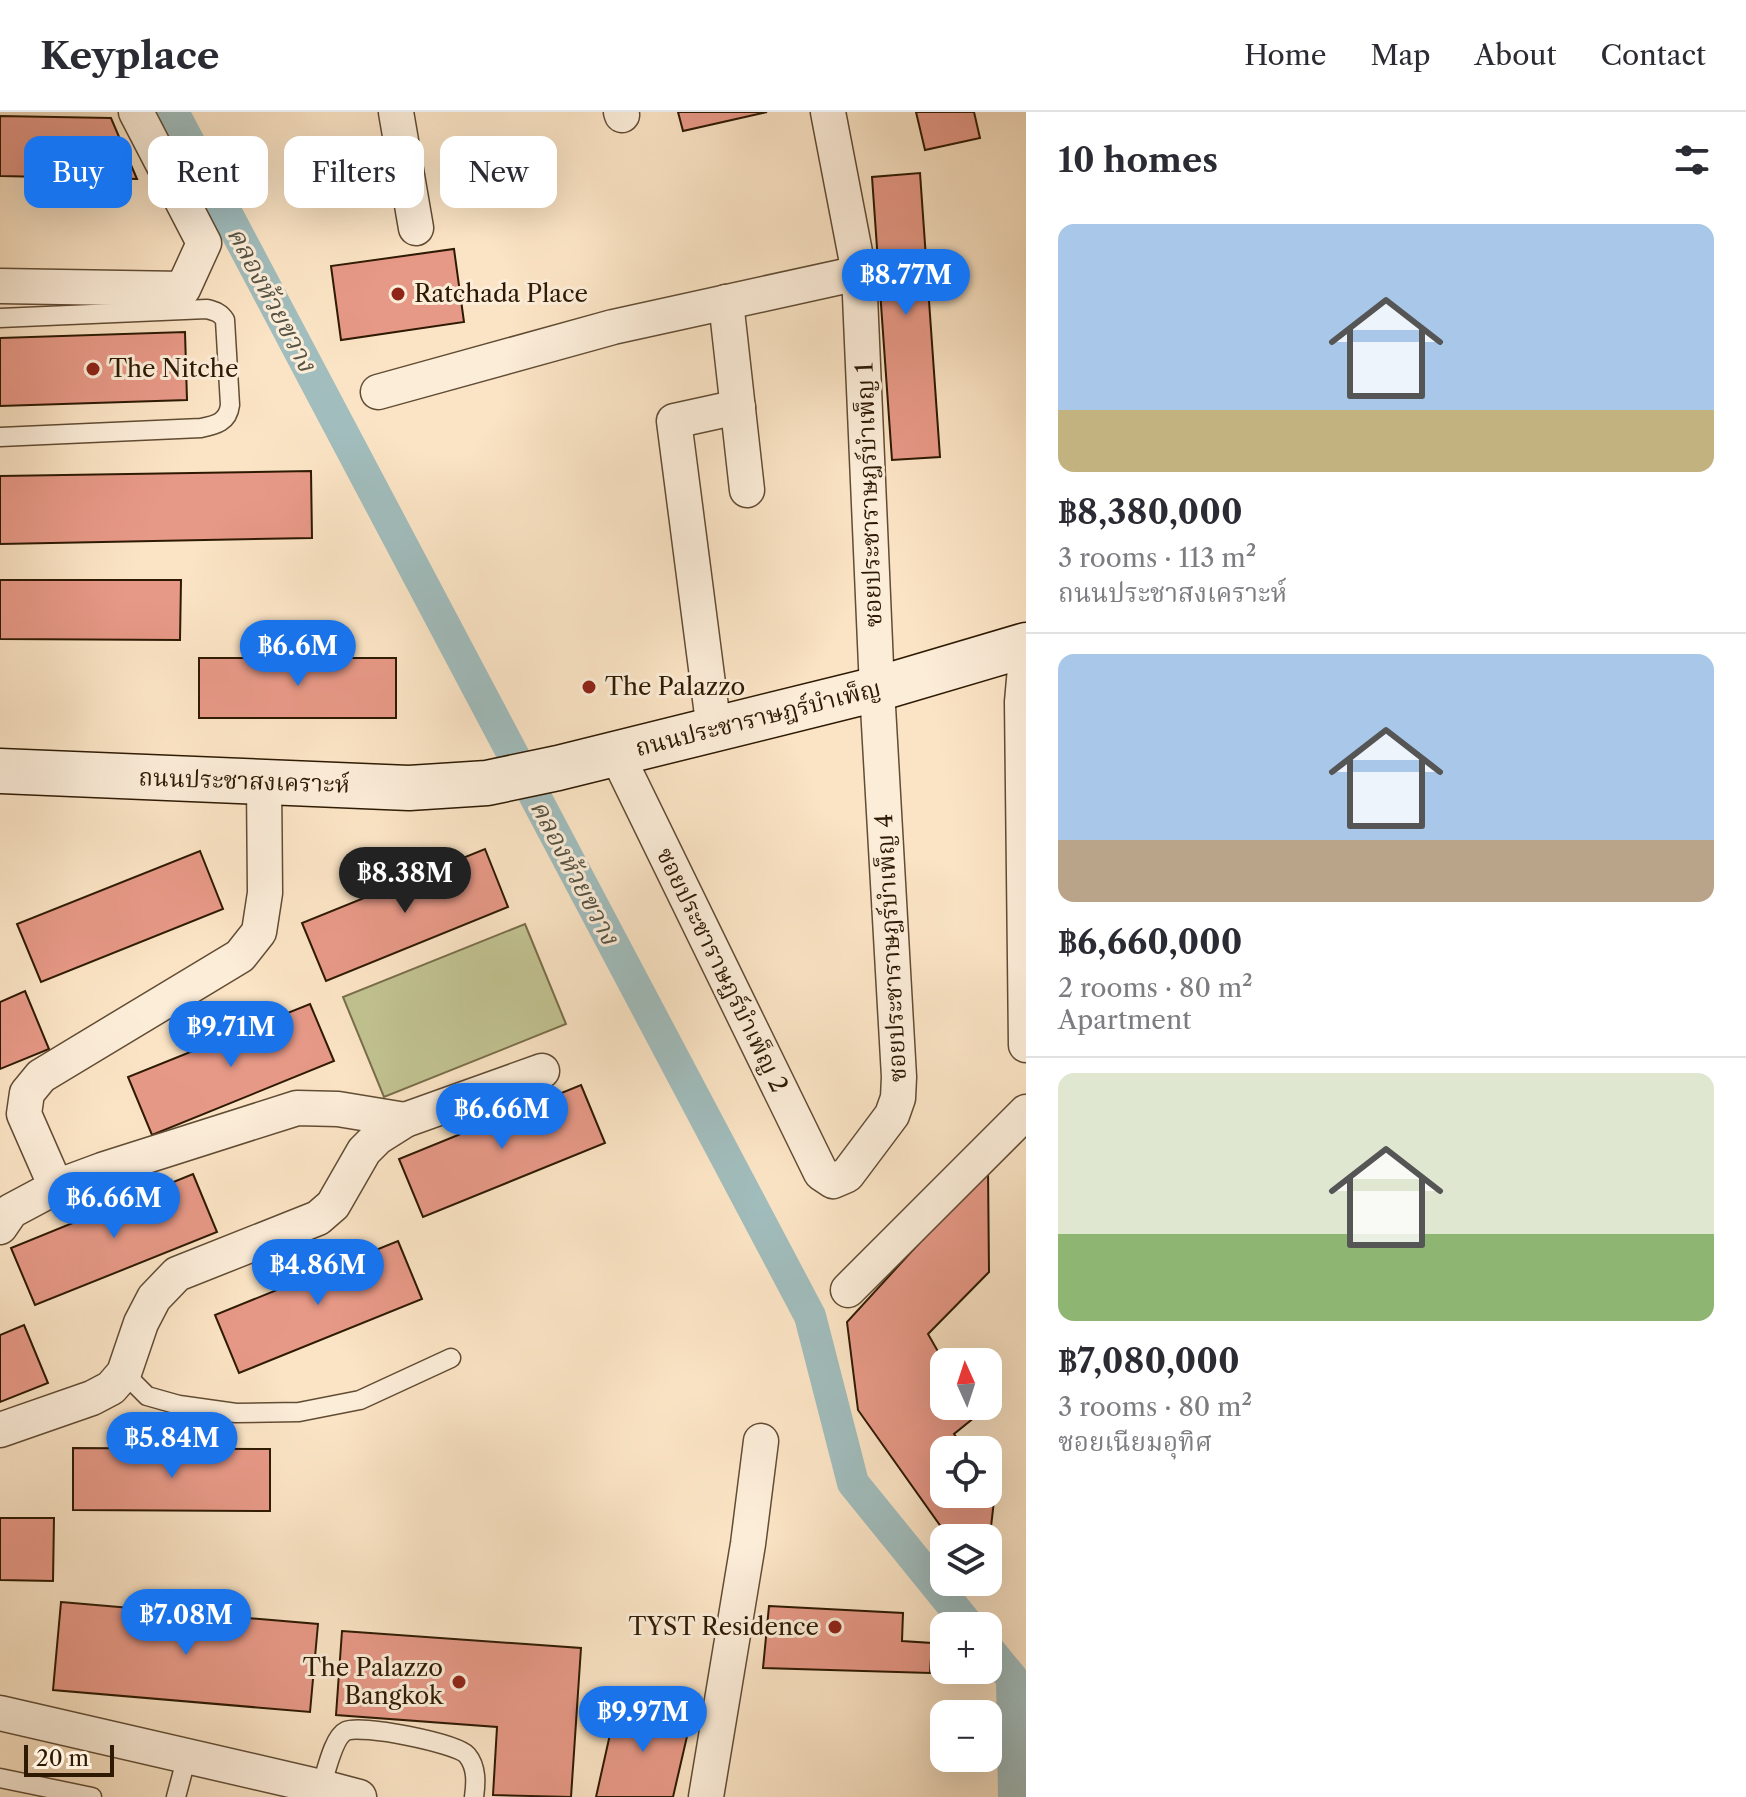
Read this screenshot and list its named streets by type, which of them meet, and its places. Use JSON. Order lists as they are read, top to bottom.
{
  "streets": {
    "main road": ["ถนนประชาราษฎร์บำเพ็ญ", "ถนนประชาสงเคราะห์"],
    "street": ["ซอยประชาราษฎร์บำเพ็ญ 1", "ซอยประชาราษฎร์บำเพ็ญ 4", "ซอยประชาราษฎร์บำเพ็ญ 2"]
  },
  "crossings": [
    ["ซอยประชาราษฎร์บำเพ็ญ 1", "ถนนประชาราษฎร์บำเพ็ญ"],
    ["ซอยประชาราษฎร์บำเพ็ญ 1", "ซอยประชาราษฎร์บำเพ็ญ 4"],
    ["ถนนประชาราษฎร์บำเพ็ญ", "ถนนประชาสงเคราะห์"],
    ["ถนนประชาราษฎร์บำเพ็ญ", "ซอยประชาราษฎร์บำเพ็ญ 4"],
    ["ถนนประชาราษฎร์บำเพ็ญ", "ซอยประชาราษฎร์บำเพ็ญ 2"],
    ["ซอยประชาราษฎร์บำเพ็ญ 4", "ซอยประชาราษฎร์บำเพ็ญ 2"]
  ],
  "water": ["คลองห้วยขวาง"],
  "places": [
    "Ratchada Place",
    "The Nitche",
    "The Palazzo",
    "TYST Residence",
    "The Palazzo Bangkok"
  ],
  "scale_bar": "20 m",
  "north": "top",
  "page": {
    "header": "Keyplace",
    "nav": [
      "Home",
      "Map",
      "About",
      "Contact"
    ],
    "heading": "10 homes",
    "chip": [
      "Buy",
      "Rent",
      "Filters",
      "New"
    ],
    "list": [
      {
        "name": "฿8,380,000",
        "note": "3 rooms · 113 m² · ถนนประชาสงเคราะห์"
      },
      {
        "name": "฿6,660,000",
        "note": "2 rooms · 80 m² · Apartment"
      },
      {
        "name": "฿7,080,000",
        "note": "3 rooms · 80 m² · ซอยเนียมอุทิศ"
      }
    ],
    "price": [
      "฿8.77M",
      "฿6.6M",
      "฿8.38M",
      "฿9.71M",
      "฿6.66M",
      "฿6.66M",
      "฿4.86M",
      "฿5.84M",
      "฿7.08M",
      "฿9.97M"
    ],
    "map_buttons": ["+", "−"],
    "scale": "20 m"
  }
}
